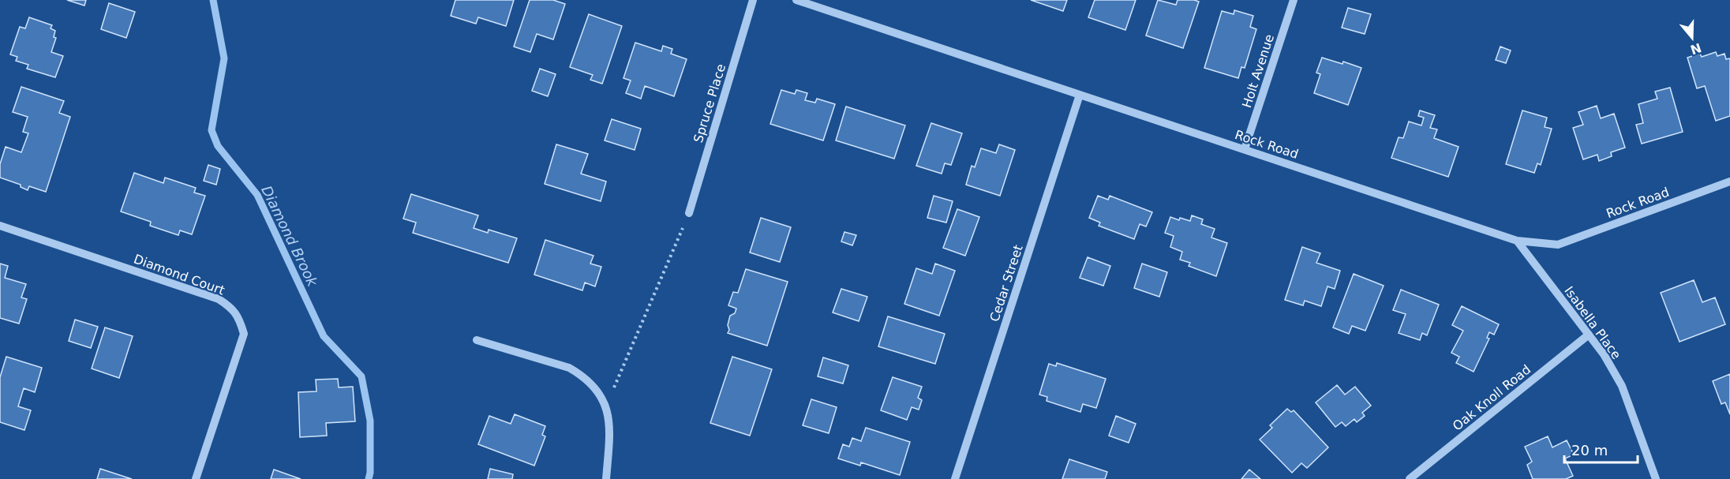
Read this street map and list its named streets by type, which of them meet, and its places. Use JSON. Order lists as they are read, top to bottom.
{
  "streets": {
    "street": [
      "Holt Avenue",
      "Spruce Place",
      "Rock Road",
      "Diamond Court",
      "Cedar Street",
      "Isabella Place",
      "Oak Knoll Road"
    ]
  },
  "crossings": [
    ["Holt Avenue", "Rock Road"],
    ["Rock Road", "Cedar Street"],
    ["Rock Road", "Isabella Place"],
    ["Isabella Place", "Oak Knoll Road"]
  ],
  "water": ["Diamond Brook"],
  "scale_bar": "20 m",
  "north": "bottom"
}
